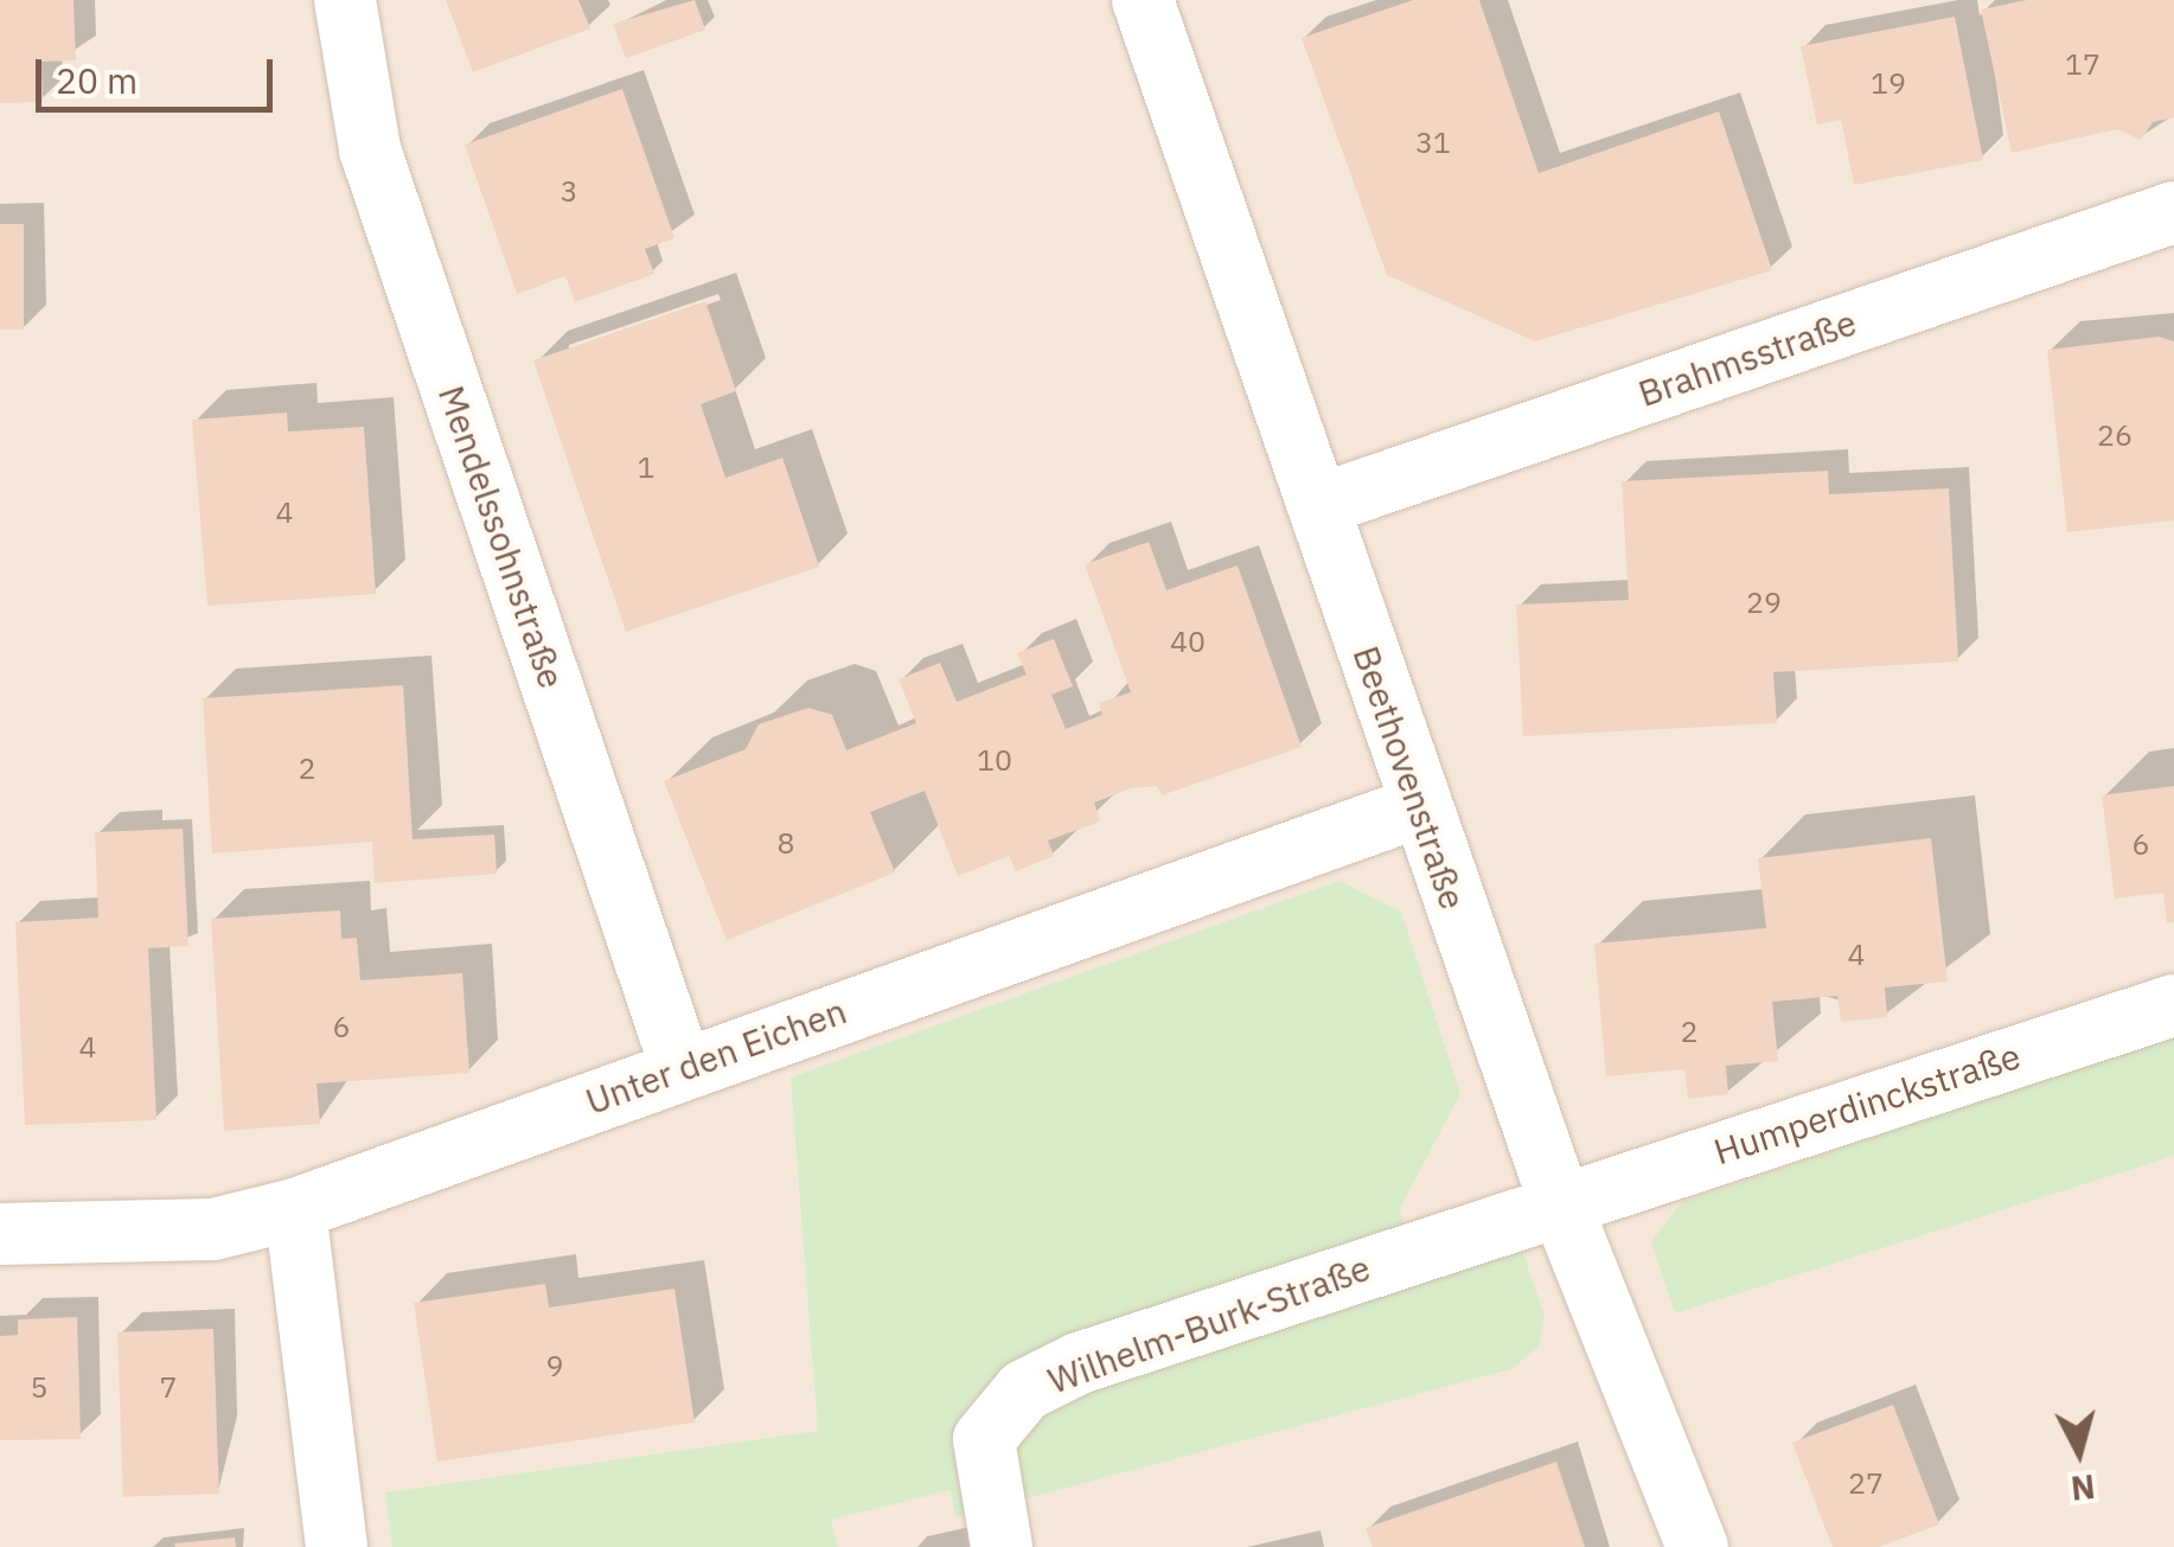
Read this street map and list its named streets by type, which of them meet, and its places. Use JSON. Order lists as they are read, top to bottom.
{
  "streets": {
    "street": [
      "Brahmsstraße",
      "Mendelssohnstraße",
      "Beethovenstraße",
      "Unter den Eichen",
      "Humperdinckstraße",
      "Wilhelm-Burk-Straße"
    ]
  },
  "crossings": [
    ["Brahmsstraße", "Beethovenstraße"],
    ["Mendelssohnstraße", "Unter den Eichen"],
    ["Beethovenstraße", "Unter den Eichen"],
    ["Beethovenstraße", "Humperdinckstraße"],
    ["Beethovenstraße", "Wilhelm-Burk-Straße"],
    ["Humperdinckstraße", "Wilhelm-Burk-Straße"]
  ],
  "house_numbers": [
    "17",
    "19",
    "31",
    "3",
    "26",
    "1",
    "4",
    "29",
    "40",
    "10",
    "2",
    "8",
    "6",
    "4",
    "6",
    "2",
    "4",
    "9",
    "5",
    "7",
    "27"
  ],
  "scale_bar": "20 m",
  "north": "bottom"
}
